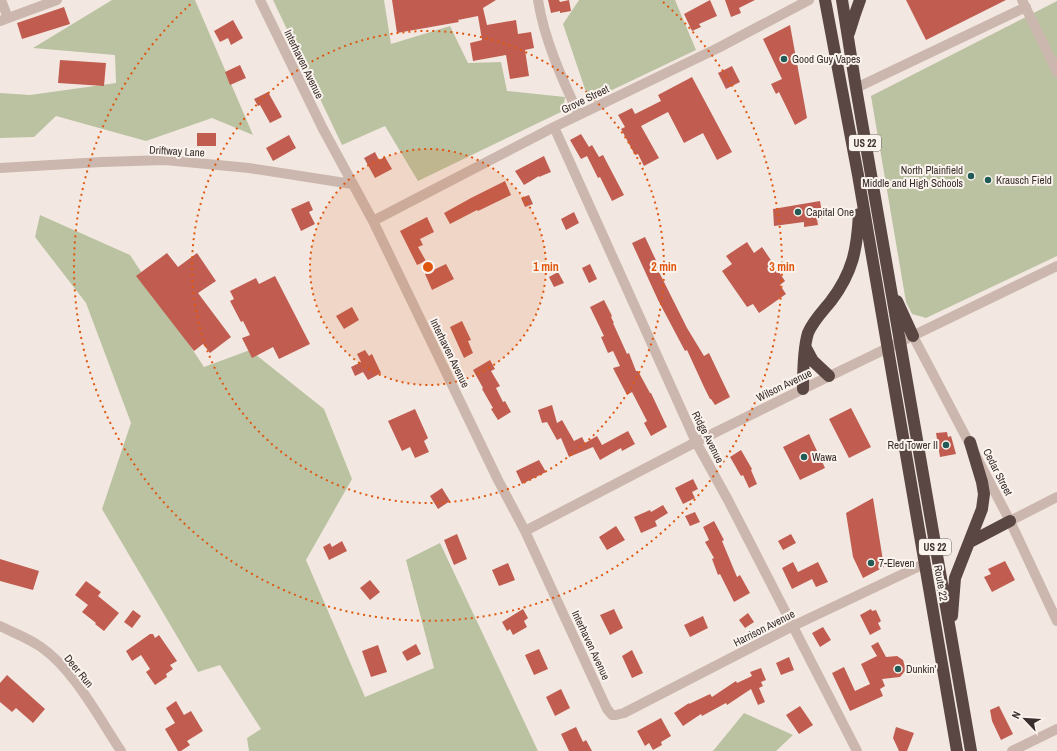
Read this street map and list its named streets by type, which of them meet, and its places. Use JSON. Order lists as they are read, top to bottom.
{
  "streets": {
    "highway": ["US 22", "Route 22"],
    "street": [
      "Interhaven Avenue",
      "Grove Street",
      "Driftway Lane",
      "Wilson Avenue",
      "Ridge Avenue",
      "Cedar Street",
      "Harrison Avenue",
      "Deer Run"
    ]
  },
  "crossings": [
    ["Interhaven Avenue", "Grove Street"],
    ["Interhaven Avenue", "Driftway Lane"],
    ["Interhaven Avenue", "Wilson Avenue"],
    ["Interhaven Avenue", "Harrison Avenue"],
    ["Grove Street", "Ridge Avenue"],
    ["US 22", "Wilson Avenue"],
    ["US 22", "Route 22"],
    ["Wilson Avenue", "Ridge Avenue"],
    ["Wilson Avenue", "Cedar Street"],
    ["Wilson Avenue", "Route 22"],
    ["Ridge Avenue", "Harrison Avenue"],
    ["Route 22", "Harrison Avenue"]
  ],
  "places": [
    "Good Guy Vapes",
    "North Plainfield Middle and High Schools",
    "Krausch Field",
    "Capital One",
    "Red Tower II",
    "Wawa",
    "7-Eleven",
    "Dunkin'"
  ],
  "north": "top left",
  "rings": ["1 min", "2 min", "3 min"]
}
